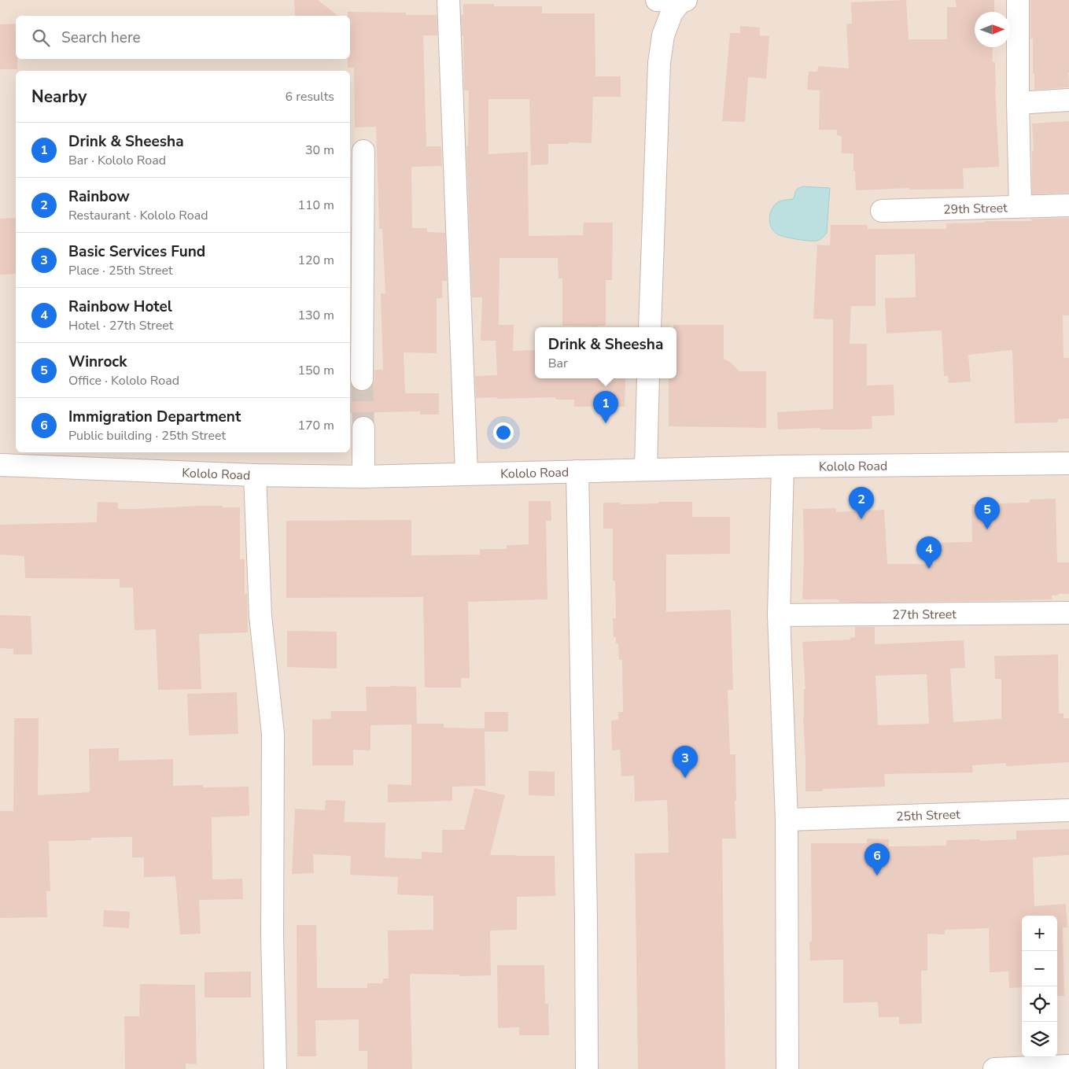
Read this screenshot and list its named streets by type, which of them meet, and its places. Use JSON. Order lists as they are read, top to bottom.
{
  "streets": {
    "street": [
      "29th Street",
      "Kololo Road",
      "27th Street",
      "25th Street"
    ]
  },
  "north": "right",
  "page": {
    "search": "Search here",
    "heading": ["Nearby", "6 results"],
    "list": [
      {
        "mark": "1",
        "name": "Drink & Sheesha",
        "note": "Bar · Kololo Road",
        "value": "30 m"
      },
      {
        "mark": "2",
        "name": "Rainbow",
        "note": "Restaurant · Kololo Road",
        "value": "110 m"
      },
      {
        "mark": "3",
        "name": "Basic Services Fund",
        "note": "Place · 25th Street",
        "value": "120 m"
      },
      {
        "mark": "4",
        "name": "Rainbow Hotel",
        "note": "Hotel · 27th Street",
        "value": "130 m"
      },
      {
        "mark": "5",
        "name": "Winrock",
        "note": "Office · Kololo Road",
        "value": "150 m"
      },
      {
        "mark": "6",
        "name": "Immigration Department",
        "note": "Public building · 25th Street",
        "value": "170 m"
      }
    ],
    "popup": ["Drink & Sheesha", "Bar"],
    "pins": [
      "1",
      "2",
      "5",
      "4",
      "3",
      "6"
    ],
    "map_buttons": ["+", "−"]
  }
}
